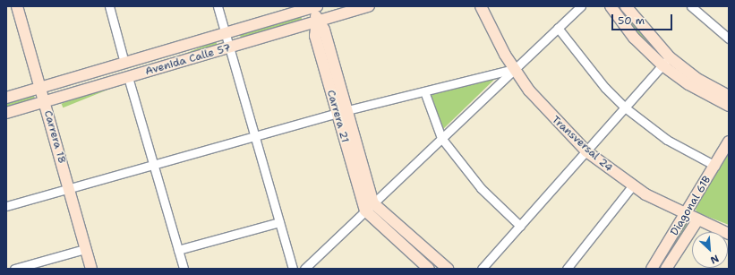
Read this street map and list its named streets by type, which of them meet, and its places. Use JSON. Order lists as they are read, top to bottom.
{
  "streets": {
    "street": [
      "Avenida Calle 57",
      "Carrera 21",
      "Carrera 18",
      "Transversal 24",
      "Diagonal 61B"
    ]
  },
  "crossings": [
    ["Avenida Calle 57", "Carrera 21"],
    ["Avenida Calle 57", "Carrera 18"],
    ["Transversal 24", "Diagonal 61B"]
  ],
  "scale_bar": "50 m",
  "north": "bottom right"
}
